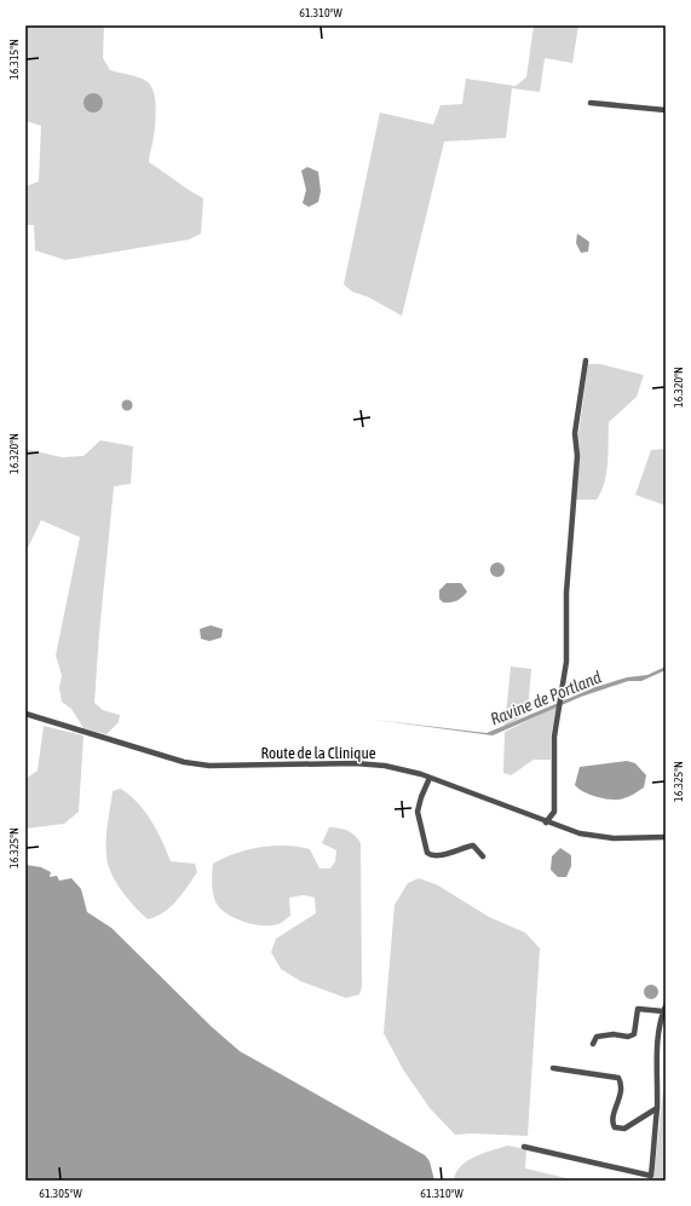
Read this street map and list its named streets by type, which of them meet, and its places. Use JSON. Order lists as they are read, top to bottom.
{
  "streets": {
    "street": ["Route de la Clinique"]
  },
  "water": ["Ravine de Portland"],
  "coordinates": [
    "61.310°W",
    "16.315°N",
    "16.320°N",
    "16.325°N",
    "61.305°W"
  ]
}
